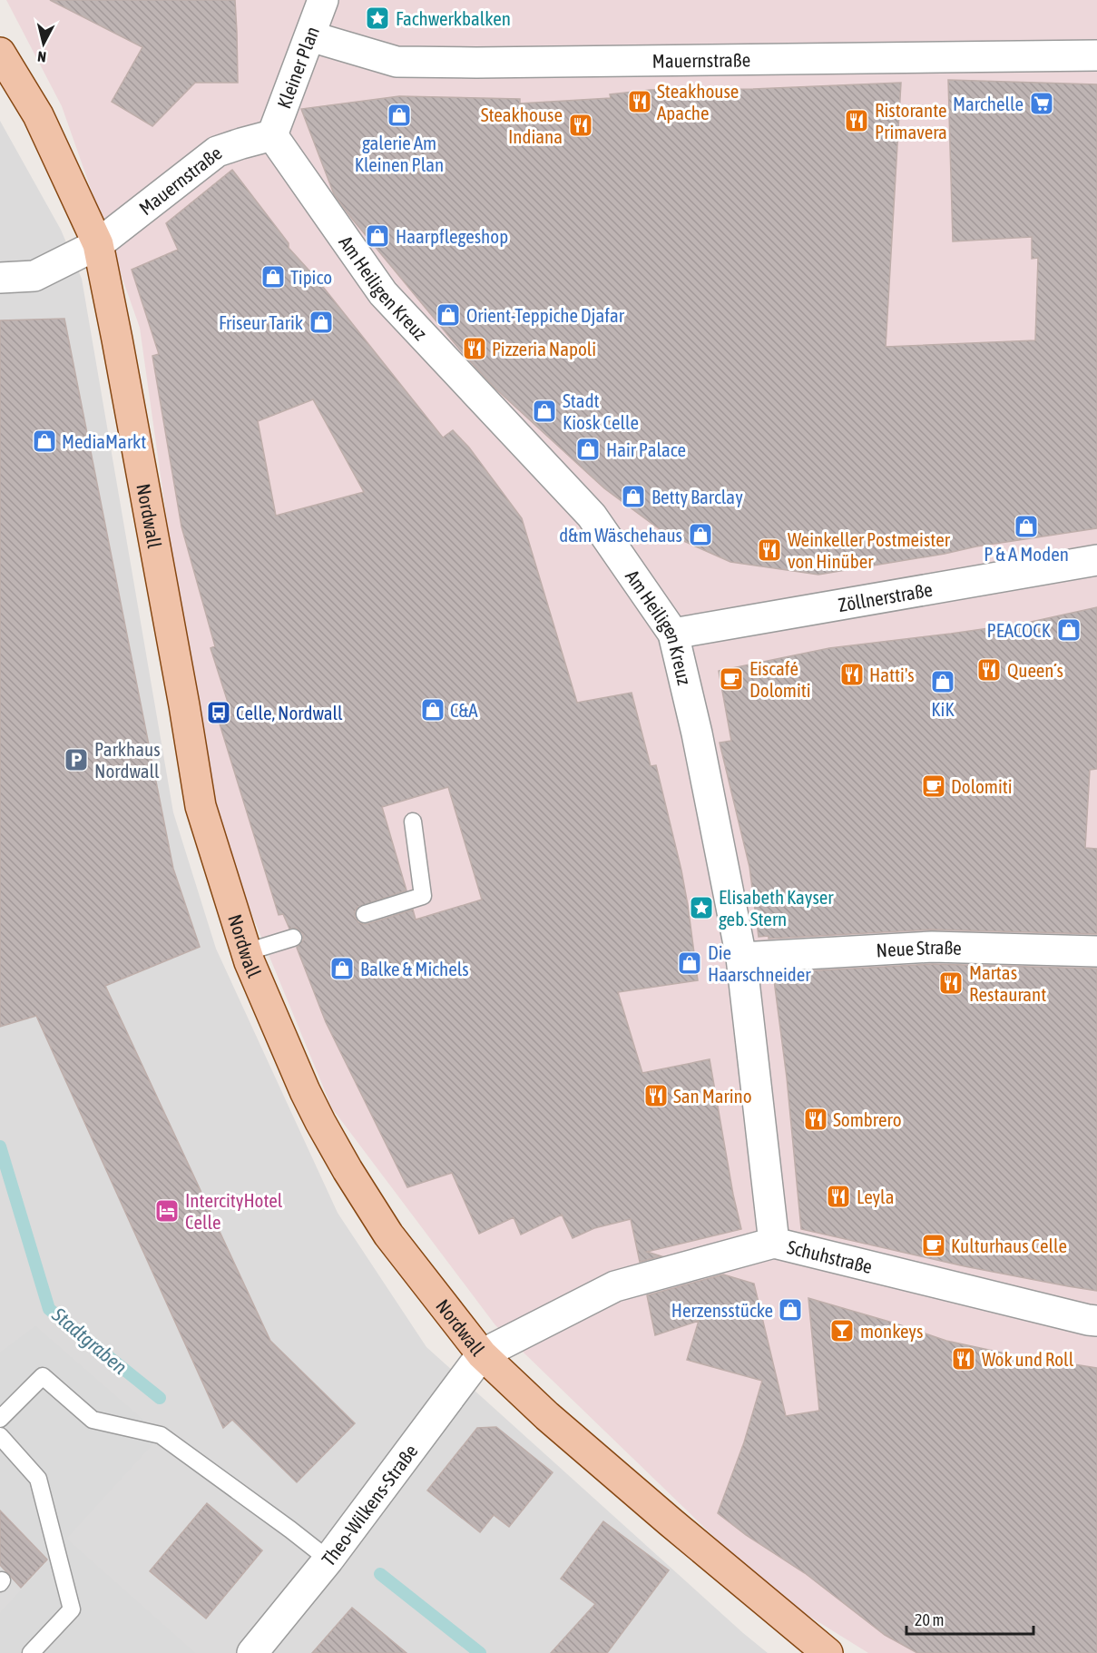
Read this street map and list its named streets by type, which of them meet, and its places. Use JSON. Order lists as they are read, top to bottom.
{
  "streets": {
    "main road": ["Nordwall"],
    "street": [
      "Mauernstraße",
      "Kleiner Plan",
      "Am Heiligen Kreuz",
      "Zöllnerstraße",
      "Neue Straße",
      "Schuhstraße",
      "Theo-Wilkens-Straße"
    ]
  },
  "crossings": [
    ["Mauernstraße", "Kleiner Plan"],
    ["Mauernstraße", "Am Heiligen Kreuz"],
    ["Mauernstraße", "Nordwall"],
    ["Kleiner Plan", "Am Heiligen Kreuz"],
    ["Am Heiligen Kreuz", "Zöllnerstraße"],
    ["Am Heiligen Kreuz", "Neue Straße"],
    ["Am Heiligen Kreuz", "Schuhstraße"],
    ["Nordwall", "Schuhstraße"],
    ["Nordwall", "Theo-Wilkens-Straße"],
    ["Schuhstraße", "Theo-Wilkens-Straße"]
  ],
  "water": ["Stadtgraben"],
  "places": {
    "place": ["Fachwerkbalken", "Elisabeth Kayser geb. Stern"],
    "restaurant": [
      "Steakhouse Apache",
      "Ristorante Primavera",
      "Steakhouse Indiana",
      "Pizzeria Napoli",
      "Weinkeller Postmeister von Hinüber",
      "Queen´s",
      "Hatti's",
      "Martas Restaurant",
      "San Marino",
      "Sombrero",
      "Leyla",
      "Wok und Roll"
    ],
    "supermarket": ["Marchelle"],
    "shop": [
      "galerie Am Kleinen Plan",
      "Haarpflegeshop",
      "Tipico",
      "Orient-Teppiche Djafar",
      "Friseur Tarik",
      "Stadt Kiosk Celle",
      "MediaMarkt",
      "Hair Palace",
      "Betty Barclay",
      "P & A Moden",
      "d&m Wäschehaus",
      "PEACOCK",
      "KiK",
      "C&A",
      "Die Haarschneider",
      "Balke & Michels",
      "Herzensstücke"
    ],
    "cafe": ["Eiscafé Dolomiti", "Dolomiti", "Kulturhaus Celle"],
    "bus stop": ["Celle, Nordwall"],
    "parking": ["Parkhaus Nordwall"],
    "hotel": ["IntercityHotel Celle"],
    "bar": ["monkeys"]
  },
  "scale_bar": "20 m",
  "north": "bottom"
}
